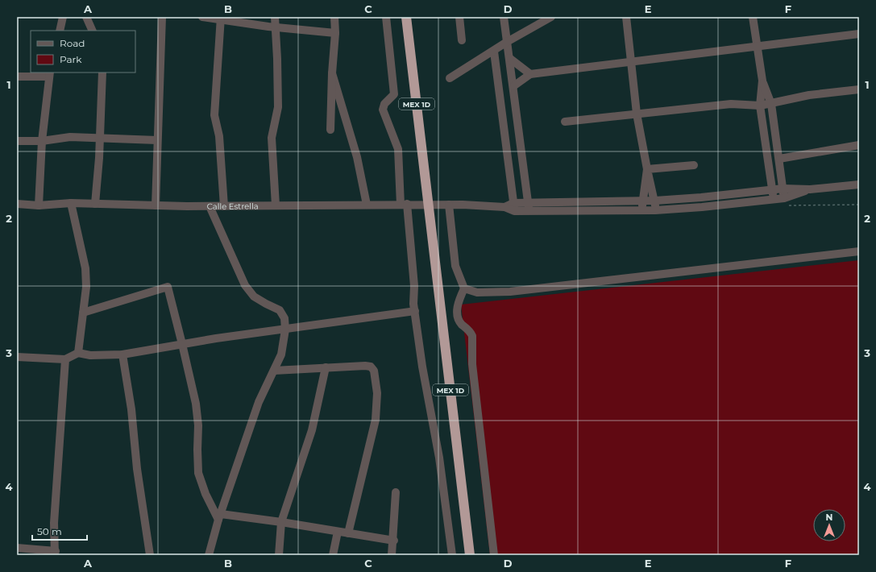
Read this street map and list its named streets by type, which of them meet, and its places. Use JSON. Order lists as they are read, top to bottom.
{
  "streets": {
    "highway": ["MEX 1D"],
    "street": ["Calle Estrella"]
  },
  "legend": ["Road", "Park"],
  "scale_bar": "50 m",
  "north": "top",
  "grid": {
    "columns": [
      "A",
      "B",
      "C",
      "D",
      "E",
      "F"
    ],
    "rows": [
      "1",
      "2",
      "3",
      "4"
    ]
  }
}
